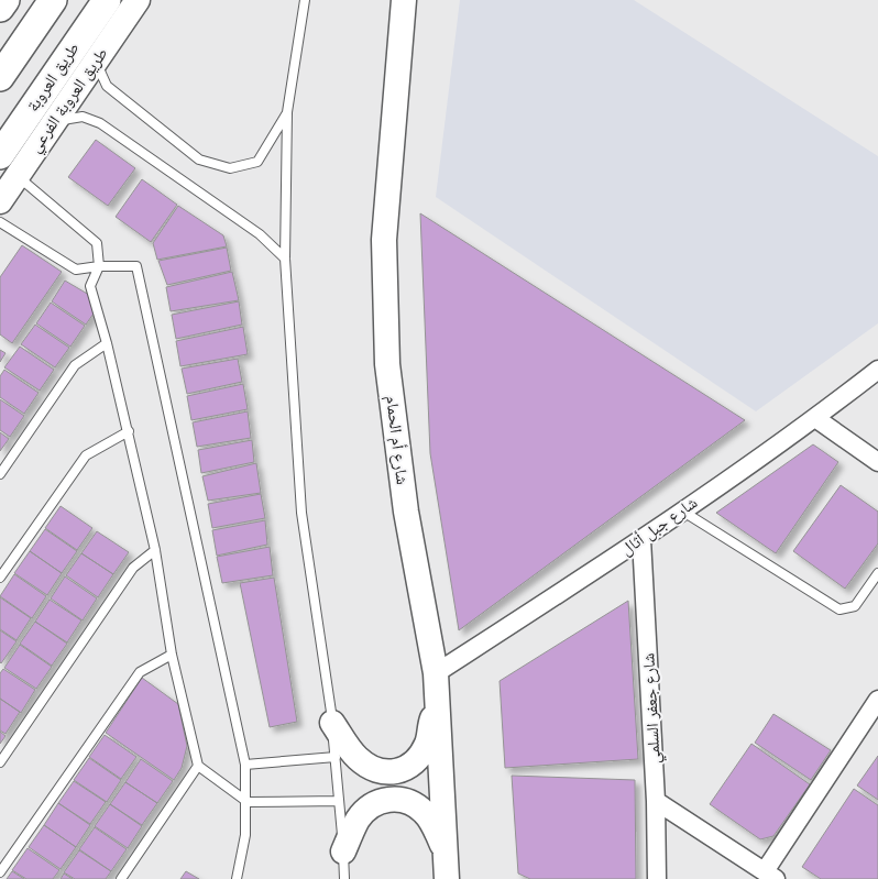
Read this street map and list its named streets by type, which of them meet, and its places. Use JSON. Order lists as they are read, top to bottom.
{
  "streets": {
    "main road": ["طريق العروبة", "طريق العروبة الفرعي", "شارع أم الحمام"],
    "street": ["شارع جبل أثال", "شارع جعفر السلمي"]
  },
  "crossings": [
    ["طريق العروبة", "طريق العروبة الفرعي"],
    ["شارع أم الحمام", "شارع جبل أثال"],
    ["شارع جبل أثال", "شارع جعفر السلمي"]
  ]
}
